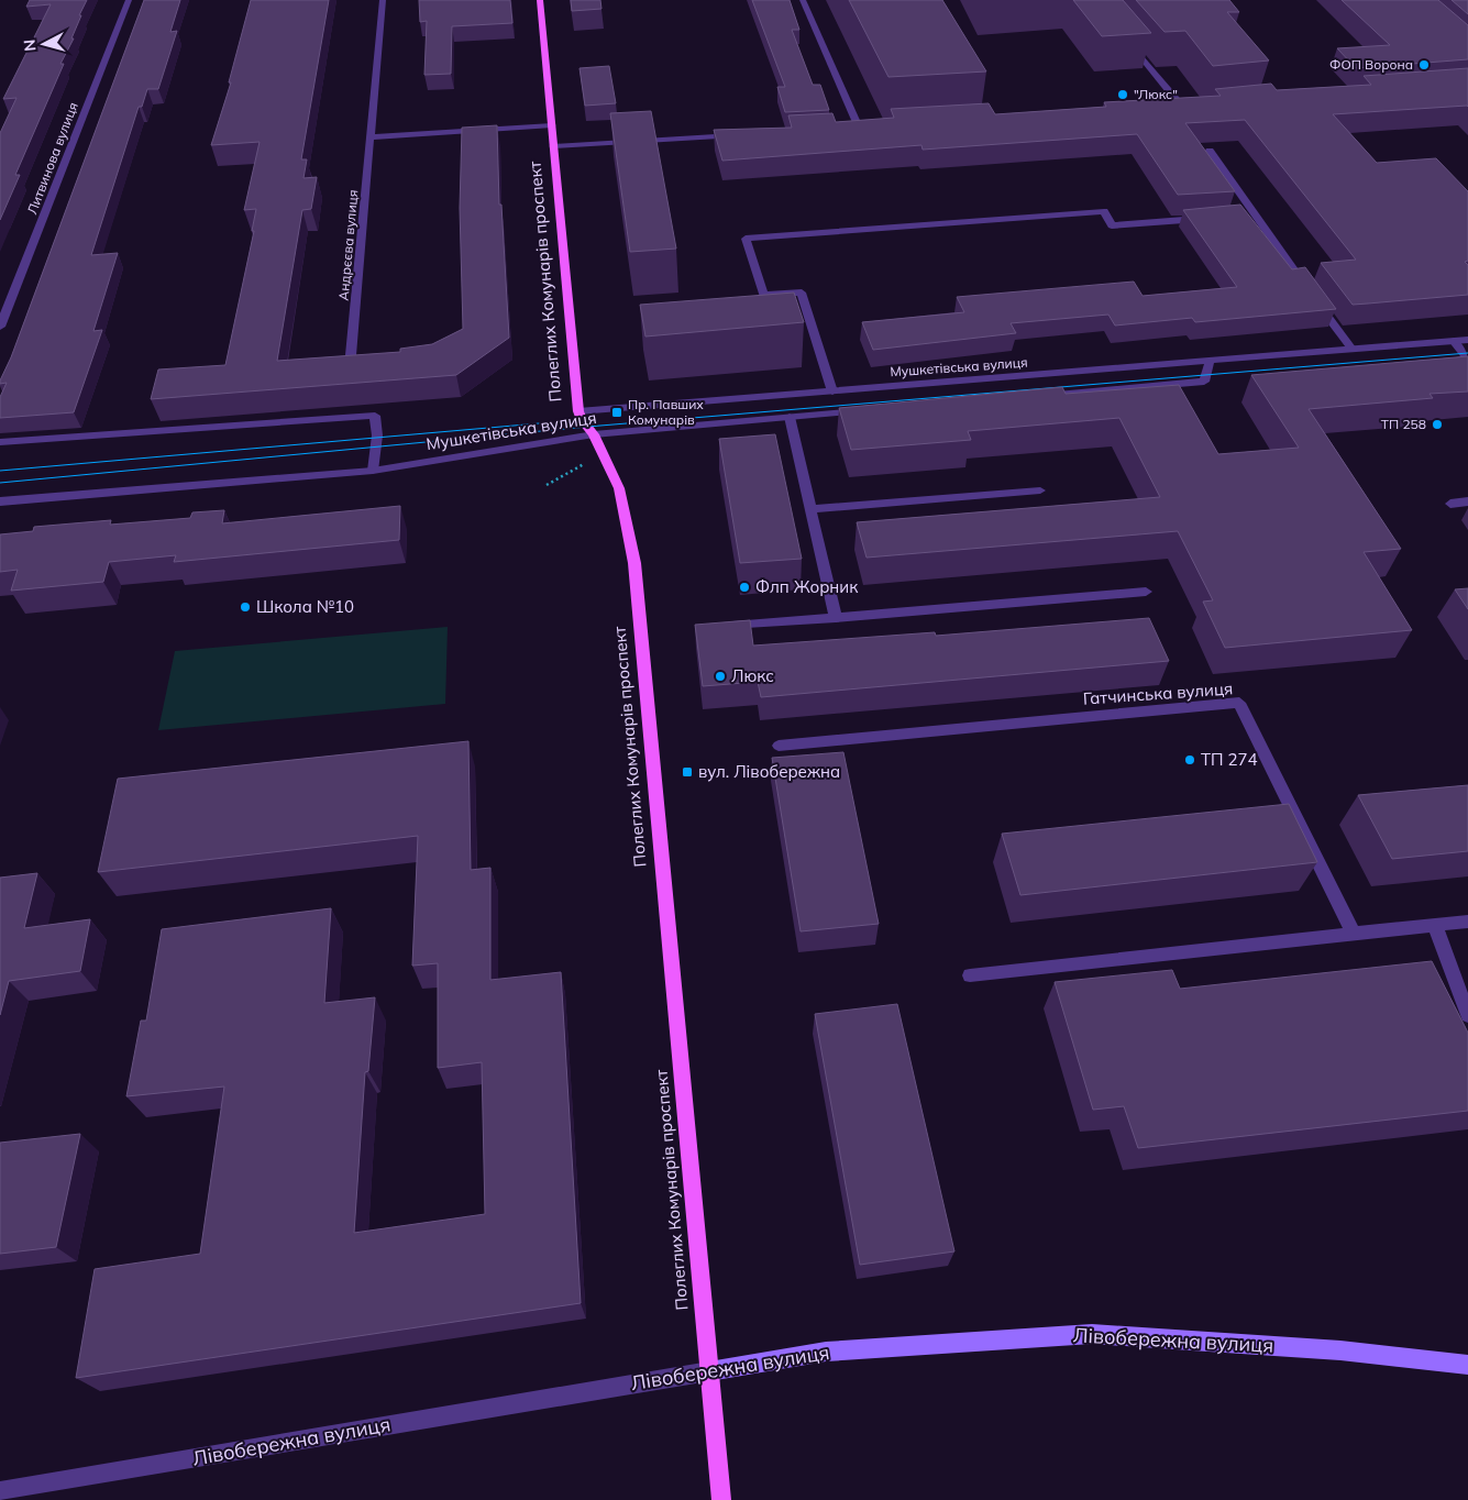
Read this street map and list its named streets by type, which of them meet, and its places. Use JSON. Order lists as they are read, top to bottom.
{
  "streets": {
    "main road": ["Полеглих Комунарів проспект", "Лівобережна вулиця"],
    "street": [
      "Литвинова вулиця",
      "Андрєєва вулиця",
      "Мушкетівська вулиця",
      "Гатчинська вулиця"
    ]
  },
  "crossings": [
    ["Полеглих Комунарів проспект", "Мушкетівська вулиця"],
    ["Полеглих Комунарів проспект", "Лівобережна вулиця"]
  ],
  "places": {
    "other": [
      "ФОП Ворона",
      "\"Люкс\"",
      "ТП 258",
      "Флп Жорник",
      "Школа №10",
      "Люкс",
      "ТП 274"
    ],
    "transit": ["Пр. Павших Комунарiв", "вул. Лівобережна"]
  },
  "north": "left"
}
